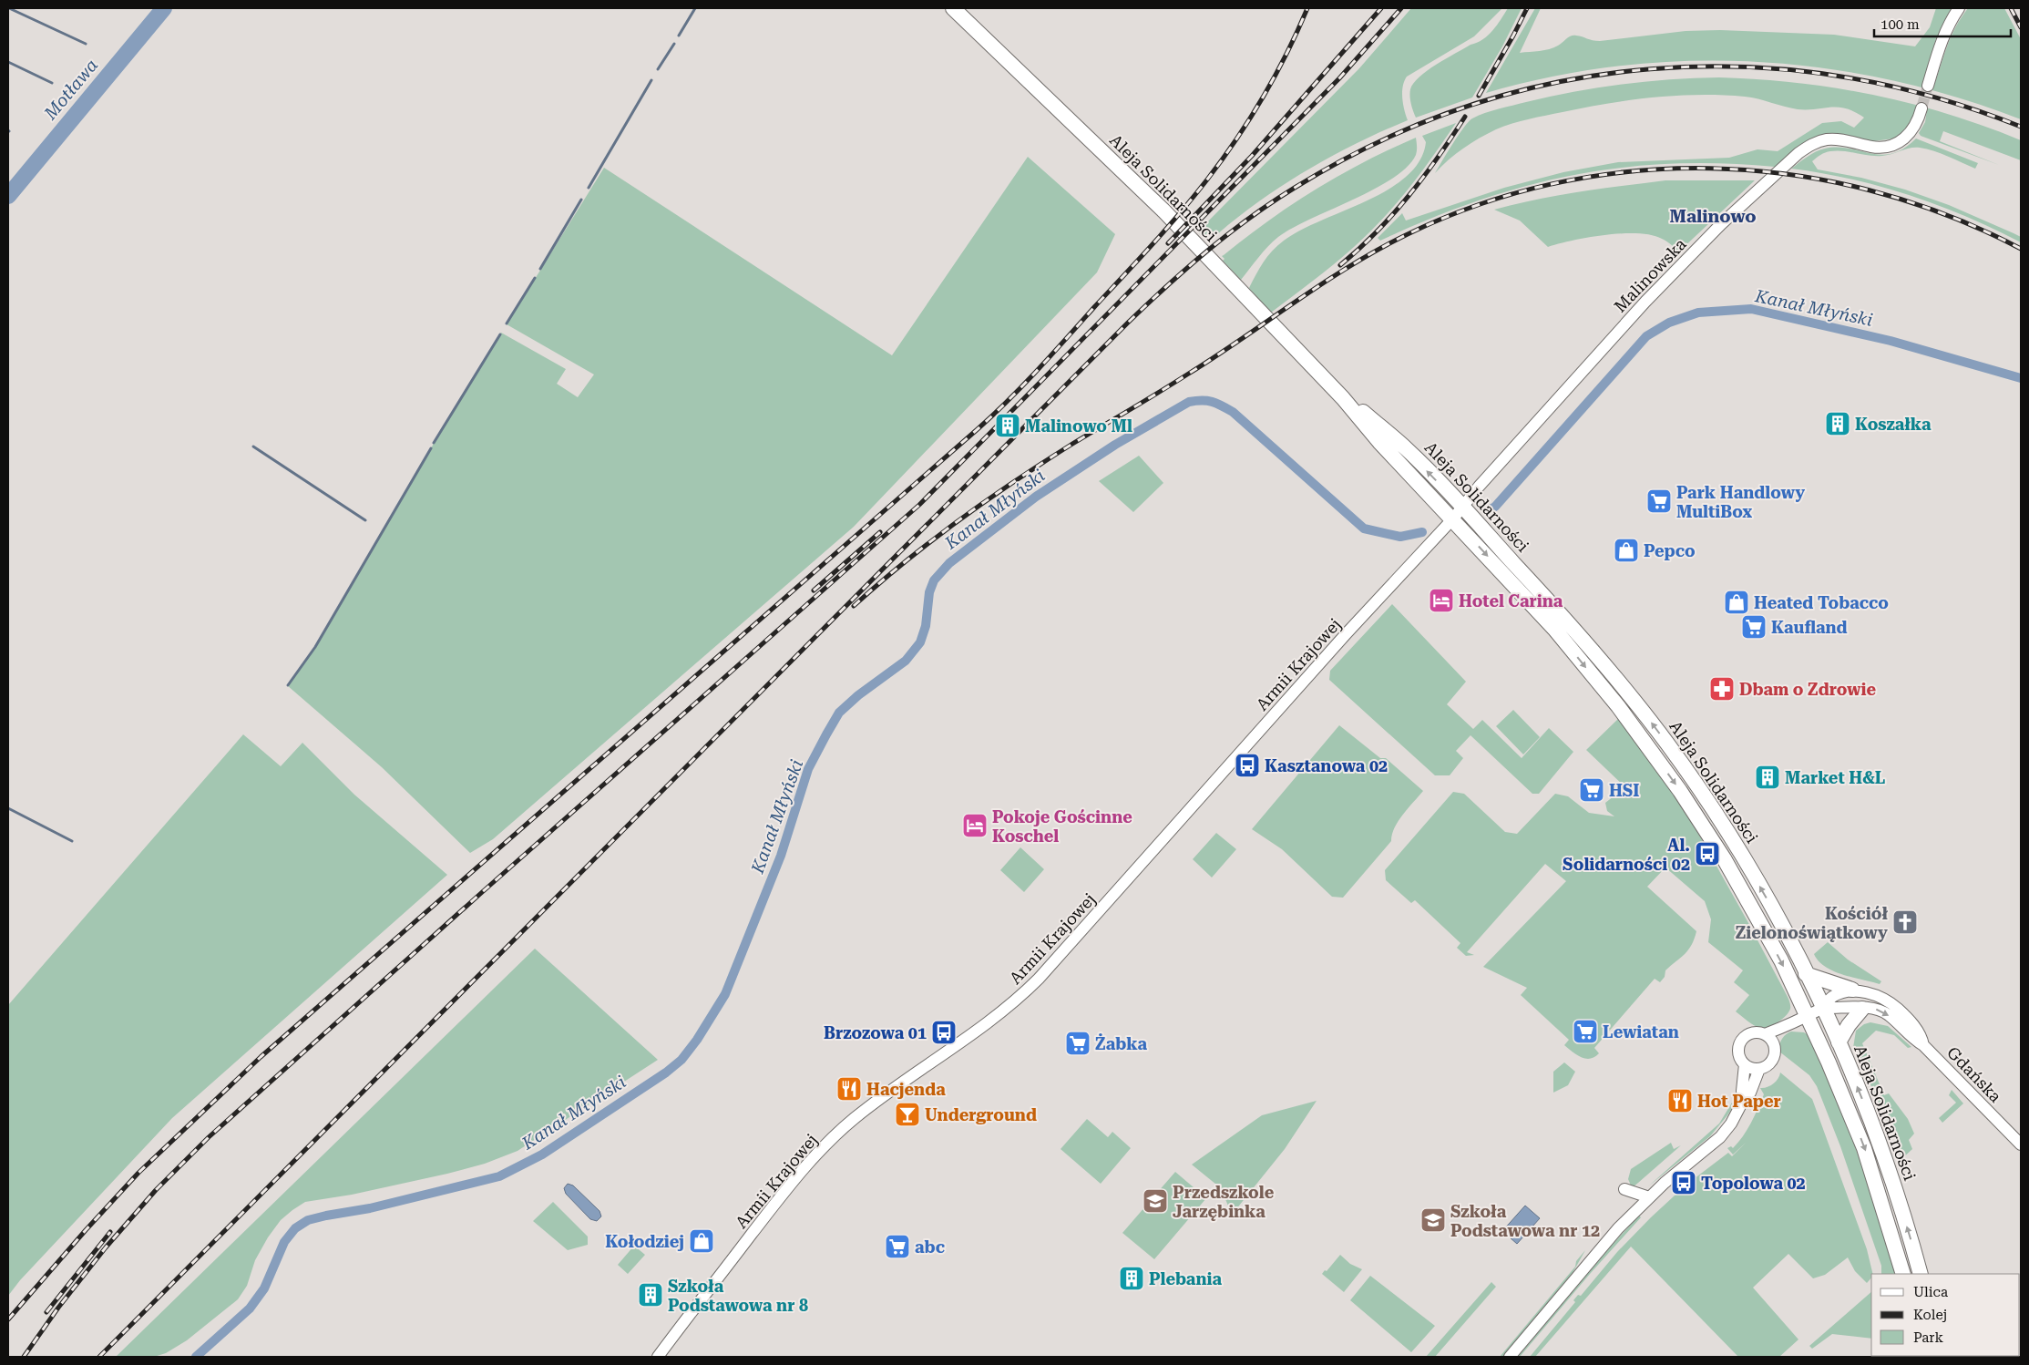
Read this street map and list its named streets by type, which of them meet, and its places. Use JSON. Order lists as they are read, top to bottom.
{
  "streets": {
    "main road": ["Aleja Solidarności"],
    "street": ["Malinowska", "Armii Krajowej", "Gdańska"]
  },
  "crossings": [
    ["Aleja Solidarności", "Malinowska"],
    ["Aleja Solidarności", "Armii Krajowej"],
    ["Aleja Solidarności", "Gdańska"],
    ["Malinowska", "Armii Krajowej"]
  ],
  "districts": ["Malinowo"],
  "water": ["Motława", "Kanał Młyński"],
  "places": {
    "building": [
      "Koszałka",
      "Malinowo Ml",
      "Market H&L",
      "Plebania",
      "Szkoła Podstawowa nr 8"
    ],
    "supermarket": [
      "Park Handlowy MultiBox",
      "Kaufland",
      "HSI",
      "Lewiatan",
      "Żabka",
      "abc"
    ],
    "shop": ["Pepco", "Heated Tobacco", "Kołodziej"],
    "hotel": ["Hotel Carina", "Pokoje Gościnne Koschel"],
    "pharmacy": ["Dbam o Zdrowie"],
    "bus stop": [
      "Kasztanowa 02",
      "Al. Solidarności 02",
      "Brzozowa 01",
      "Topolowa 02"
    ],
    "church": ["Kościół Zielonoświątkowy"],
    "restaurant": ["Hacjenda", "Hot Paper"],
    "bar": ["Underground"],
    "school or university": ["Przedszkole Jarzębinka", "Szkoła Podstawowa nr 12"]
  },
  "legend": ["Ulica", "Kolej", "Park"],
  "scale_bar": "100 m"
}
